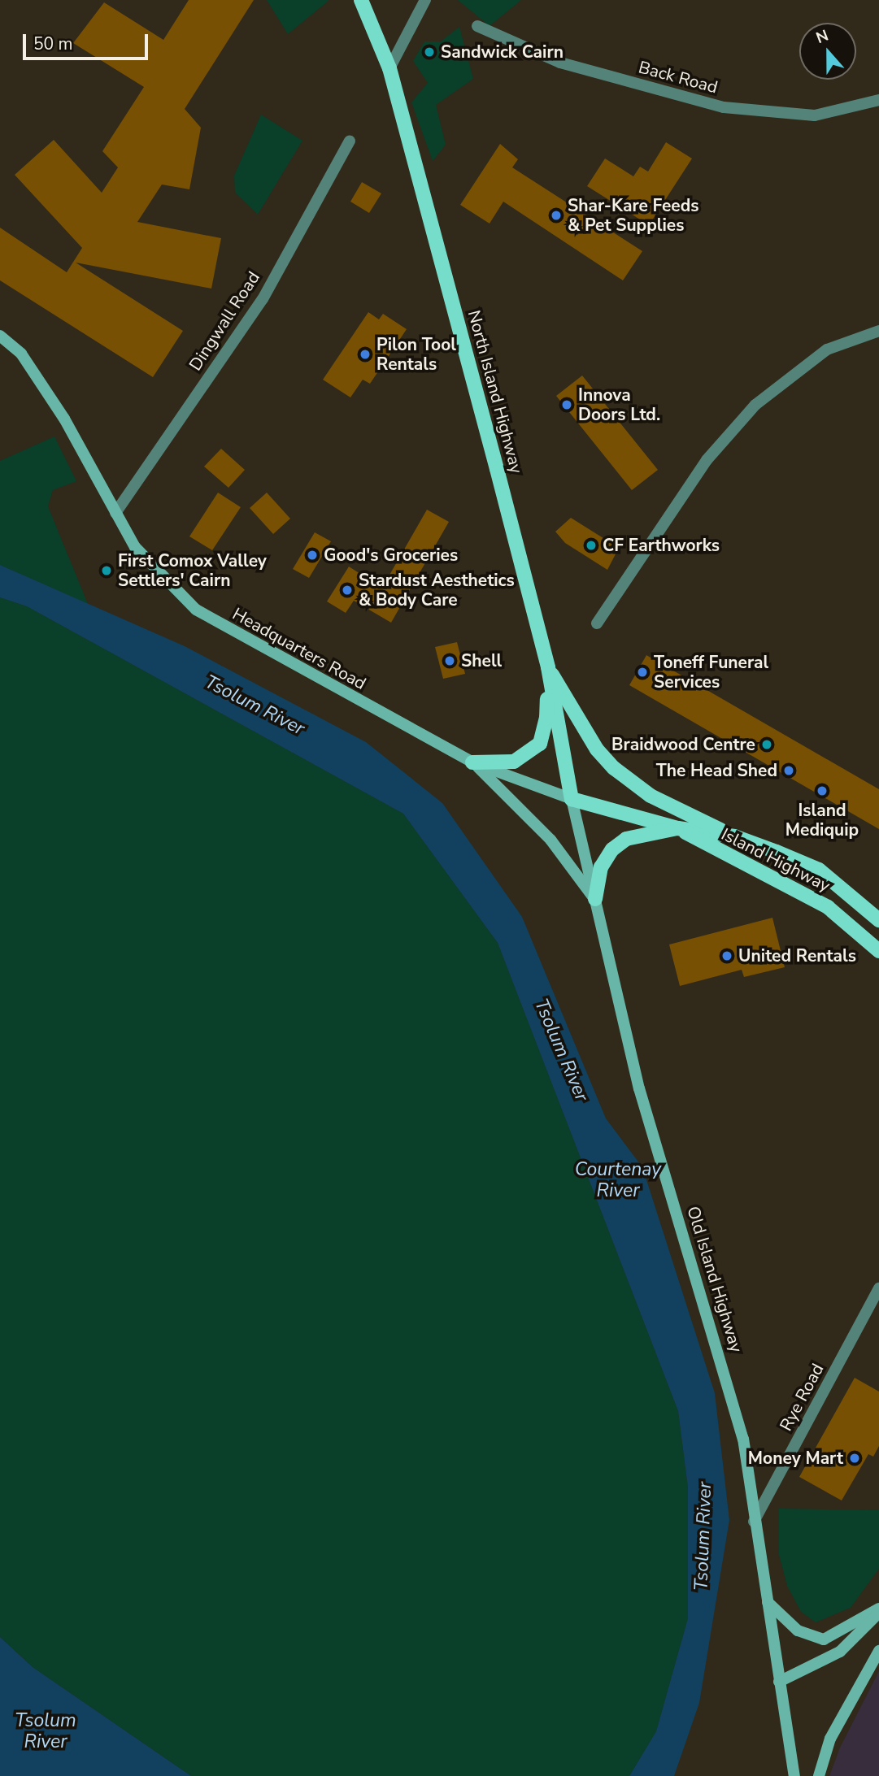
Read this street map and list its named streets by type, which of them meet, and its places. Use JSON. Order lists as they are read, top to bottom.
{
  "streets": {
    "main road": [
      "North Island Highway",
      "Headquarters Road",
      "Island Highway",
      "Old Island Highway"
    ],
    "street": ["Back Road", "Dingwall Road", "Rye Road"]
  },
  "crossings": [
    ["Dingwall Road", "Headquarters Road"],
    ["North Island Highway", "Headquarters Road"],
    ["North Island Highway", "Island Highway"],
    ["North Island Highway", "Old Island Highway"],
    ["Headquarters Road", "Island Highway"],
    ["Headquarters Road", "Old Island Highway"],
    ["Island Highway", "Old Island Highway"],
    ["Old Island Highway", "Rye Road"]
  ],
  "water": ["Tsolum River", "Courtenay River"],
  "places": [
    "Sandwick Cairn",
    "Shar-Kare Feeds & Pet Supplies",
    "Pilon Tool Rentals",
    "Innova Doors Ltd.",
    "CF Earthworks",
    "Good's Groceries",
    "First Comox Valley Settlers' Cairn",
    "Stardust Aesthetics & Body Care",
    "Shell",
    "Toneff Funeral Services",
    "Braidwood Centre",
    "The Head Shed",
    "Island Mediquip",
    "United Rentals",
    "Money Mart"
  ],
  "scale_bar": "50 m",
  "north": "top"
}
